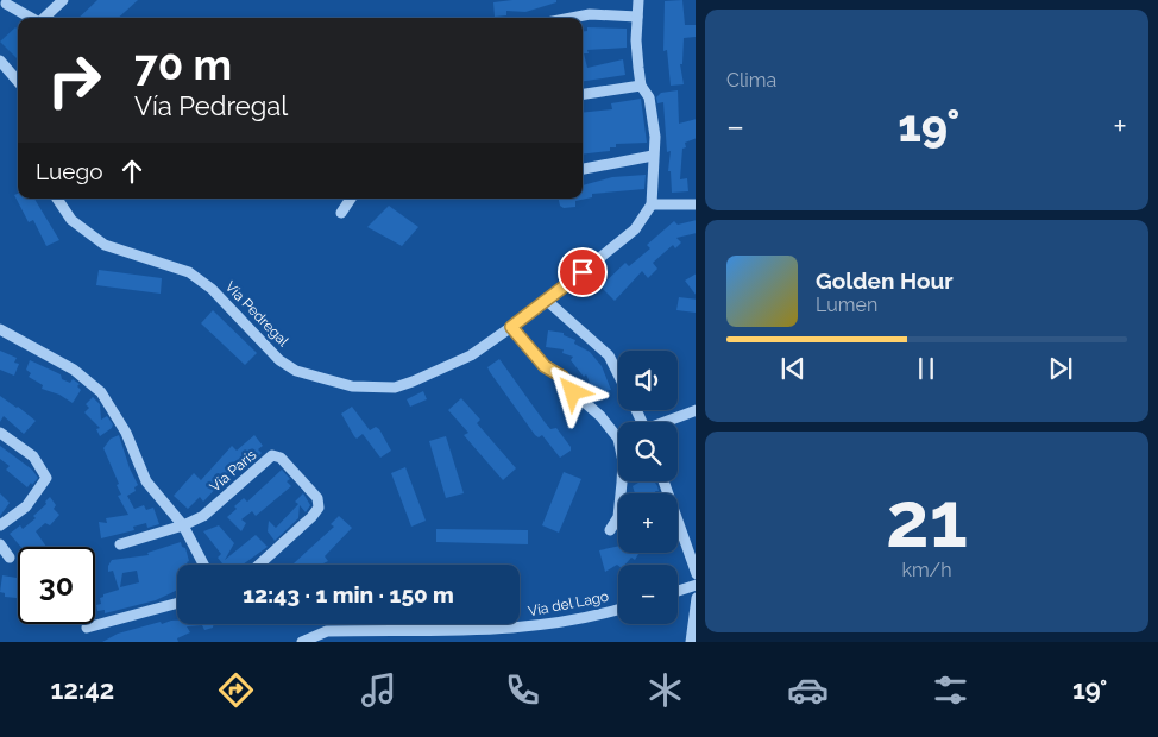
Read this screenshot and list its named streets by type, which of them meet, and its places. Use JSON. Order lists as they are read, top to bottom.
{
  "streets": {
    "street": ["Vía Pedregal", "Vía París", "Vía del Lago"]
  },
  "page": {
    "tile": [
      "Clima",
      ["21", "km/h"]
    ],
    "turn": ["70 m", "Vía Pedregal"],
    "heat": ["−", "19°", "+"],
    "then": "Luego",
    "song": ["Golden Hour", "Lumen"],
    "map_buttons": ["+", "−"],
    "limit": "30",
    "trip": "12:43 · 1 min · 150 m",
    "tabs": ["12:42", "19°"]
  }
}
